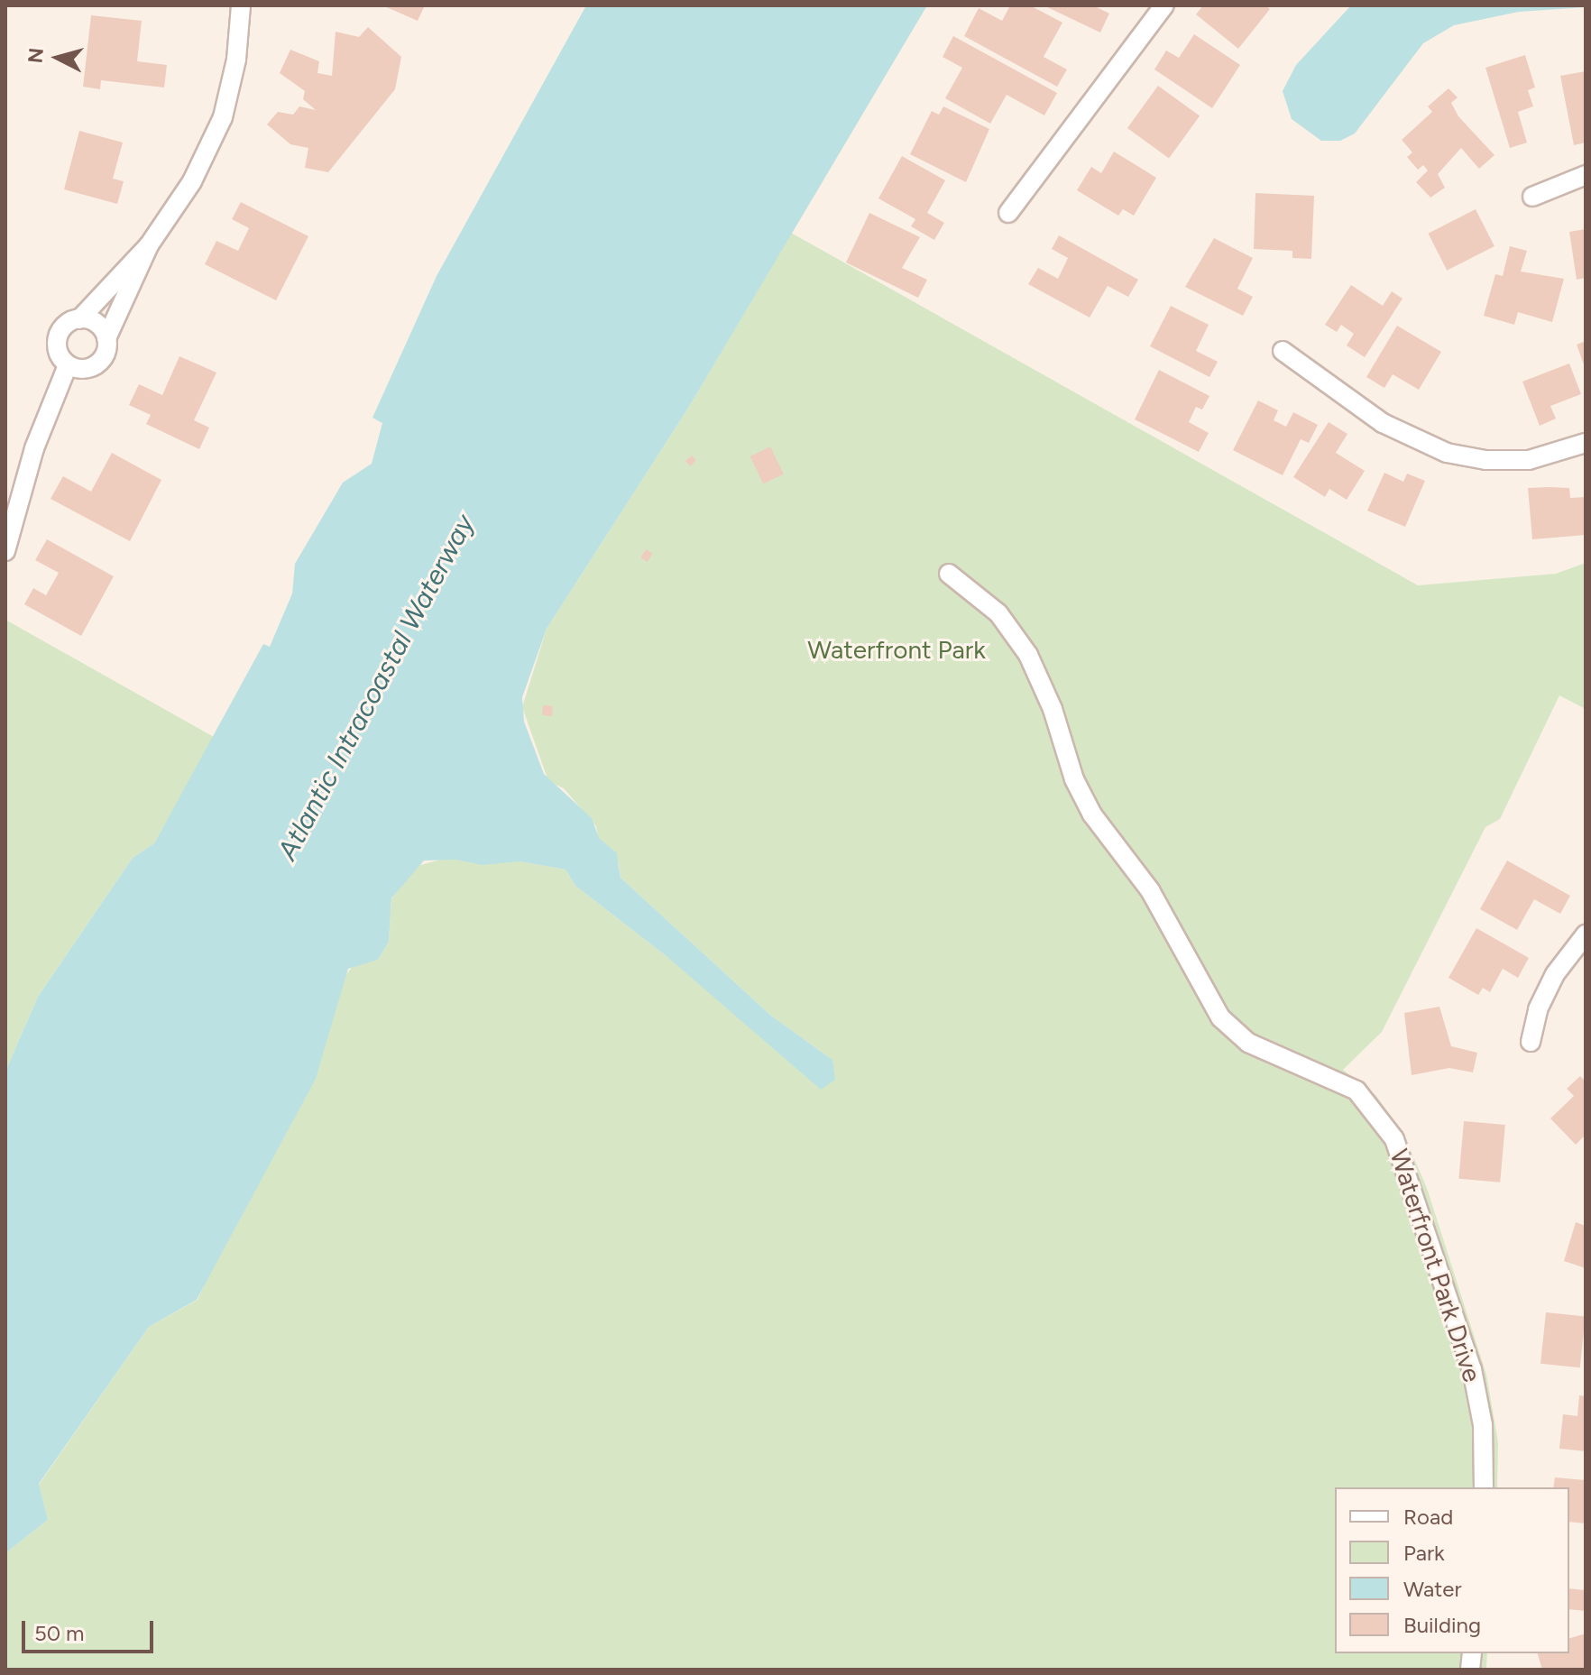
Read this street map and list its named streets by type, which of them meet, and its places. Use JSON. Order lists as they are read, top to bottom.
{
  "streets": {
    "street": ["Waterfront Park Drive"]
  },
  "water": ["Atlantic Intracoastal Waterway"],
  "parks": ["Waterfront Park"],
  "legend": [
    "Road",
    "Park",
    "Water",
    "Building"
  ],
  "scale_bar": "50 m",
  "north": "left"
}
